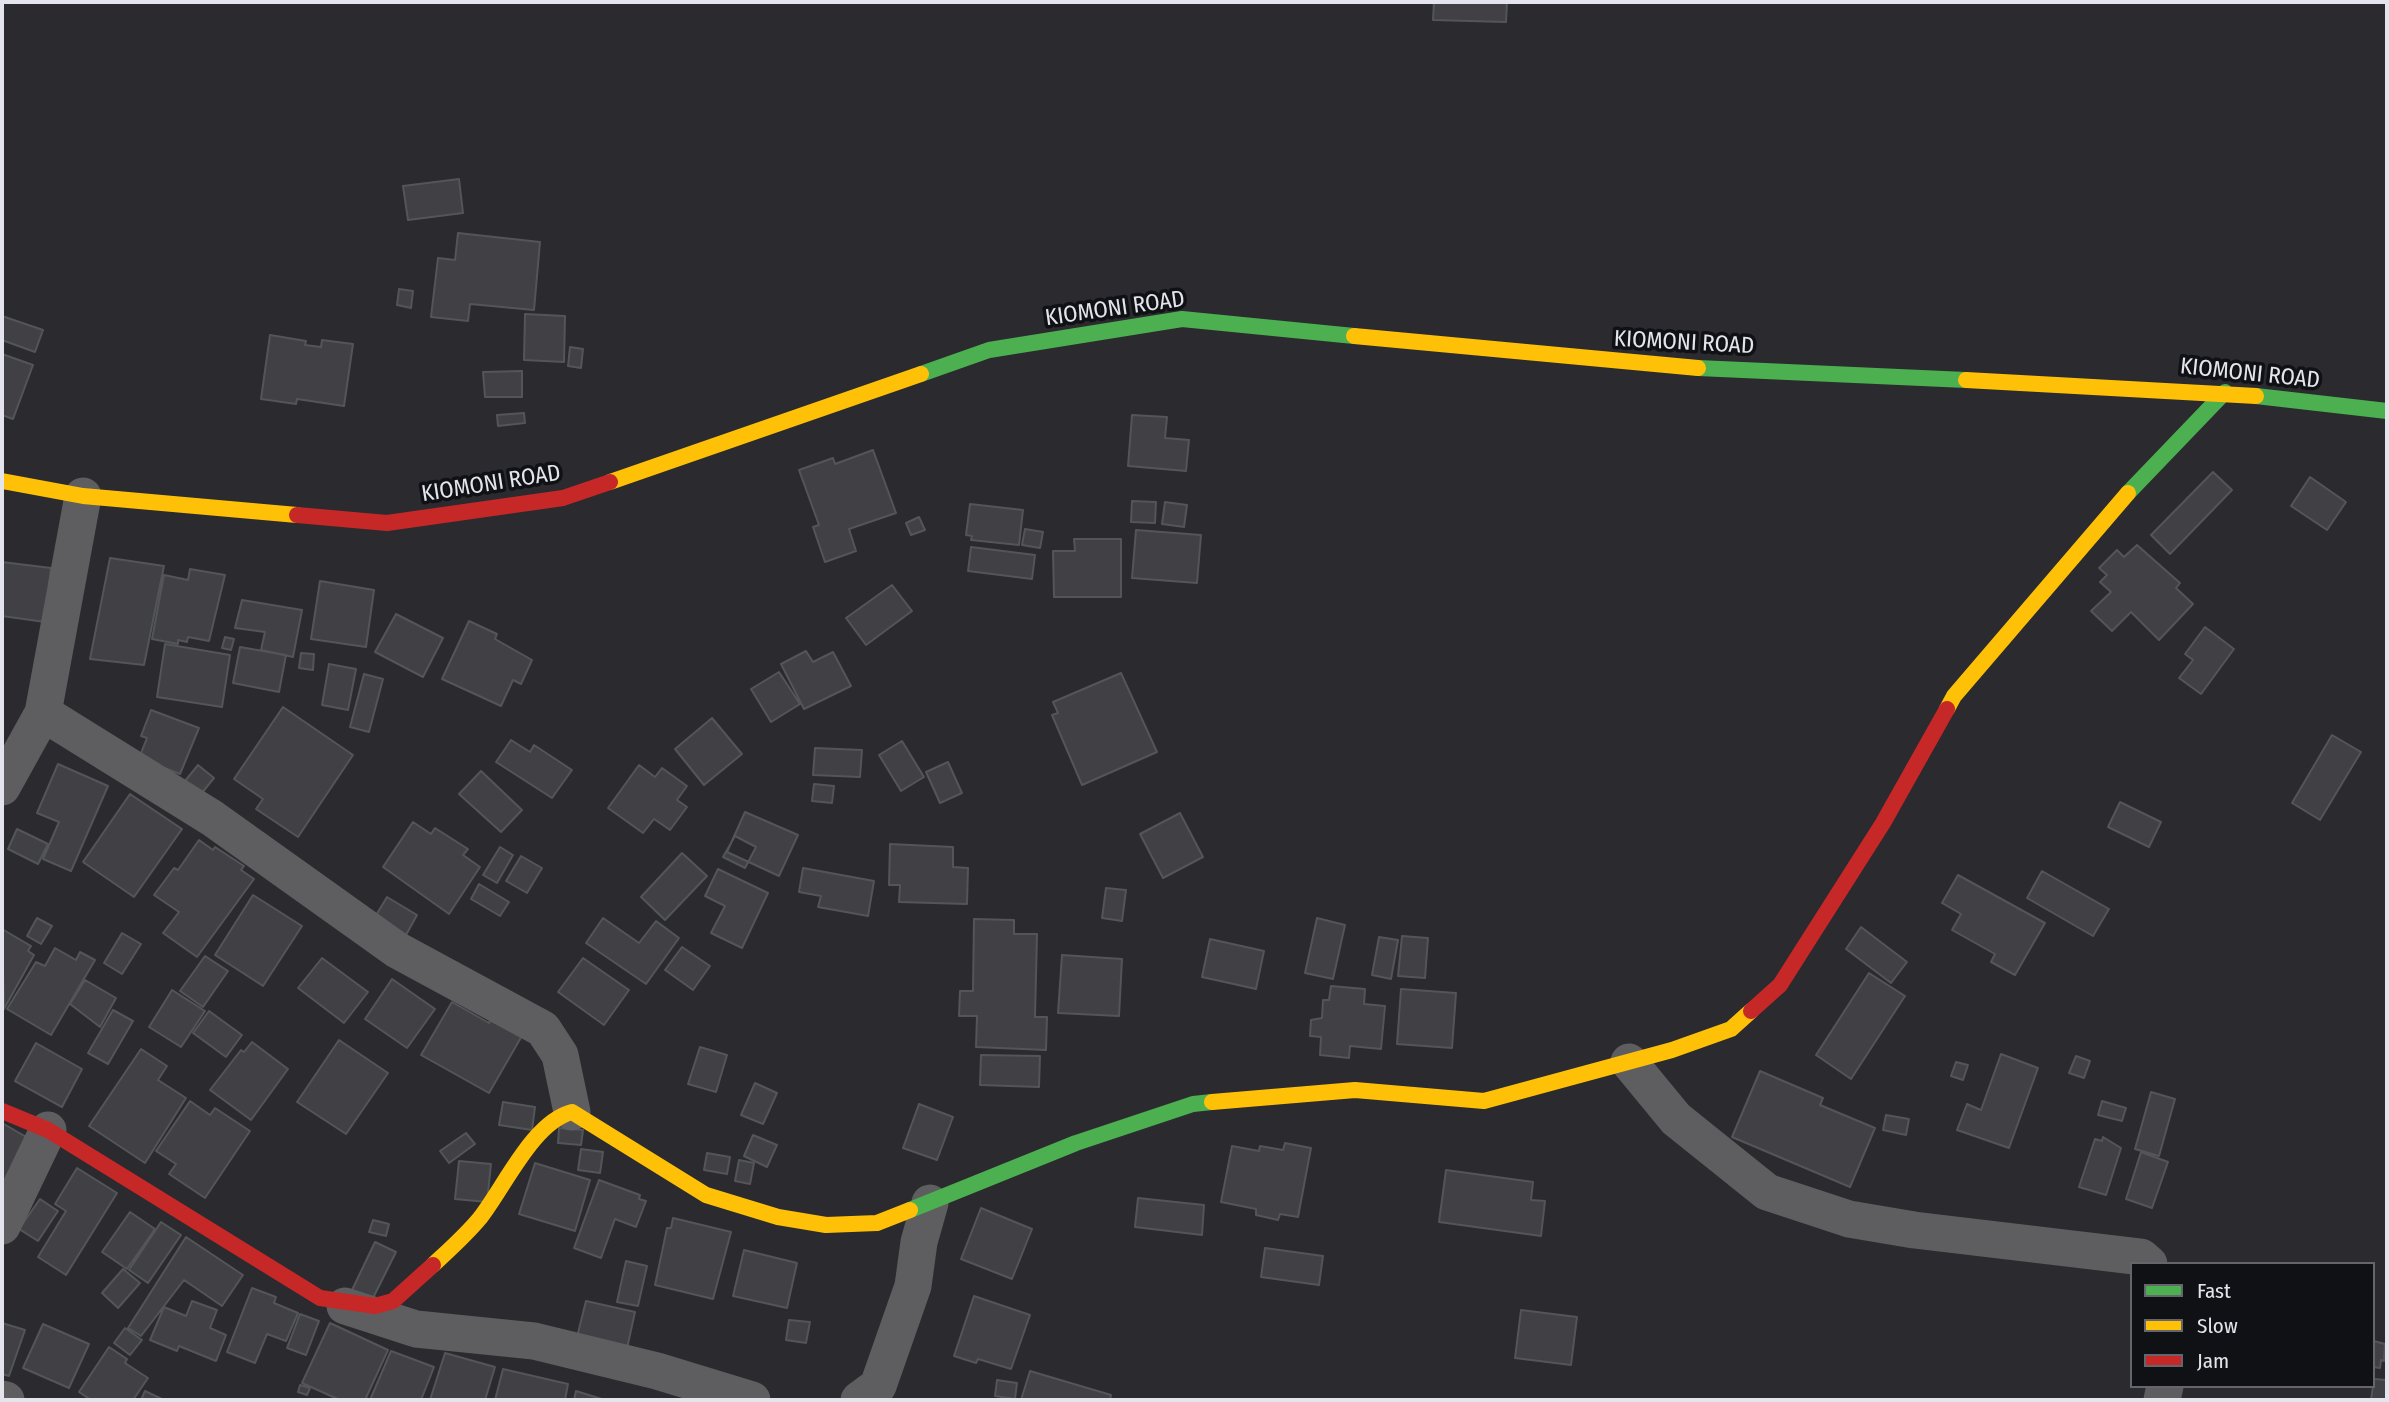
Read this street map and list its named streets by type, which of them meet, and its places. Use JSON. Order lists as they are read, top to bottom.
{
  "streets": {
    "street": ["KIOMONI ROAD"]
  },
  "legend": ["Fast", "Slow", "Jam"]
}
